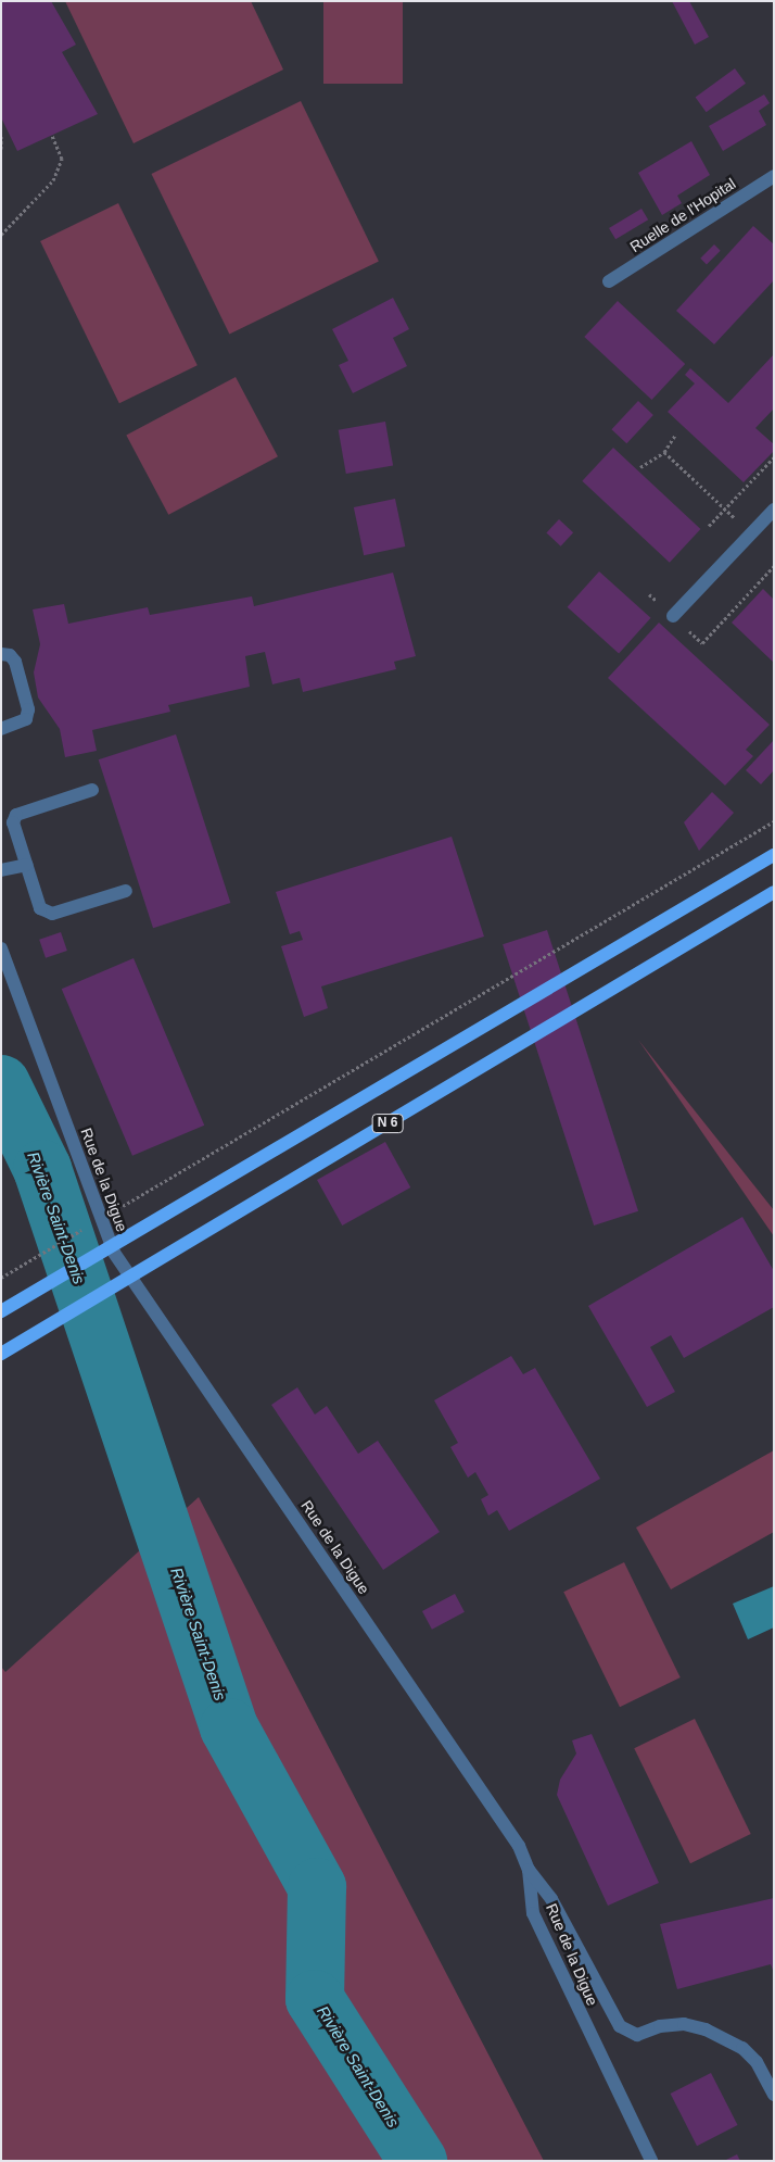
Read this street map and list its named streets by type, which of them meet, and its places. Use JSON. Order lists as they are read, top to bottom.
{
  "streets": {
    "main road": ["N 6"],
    "street": ["Ruelle de l'Hopital", "Rue de la Digue"]
  },
  "water": ["Rivière Saint-Denis"]
}
